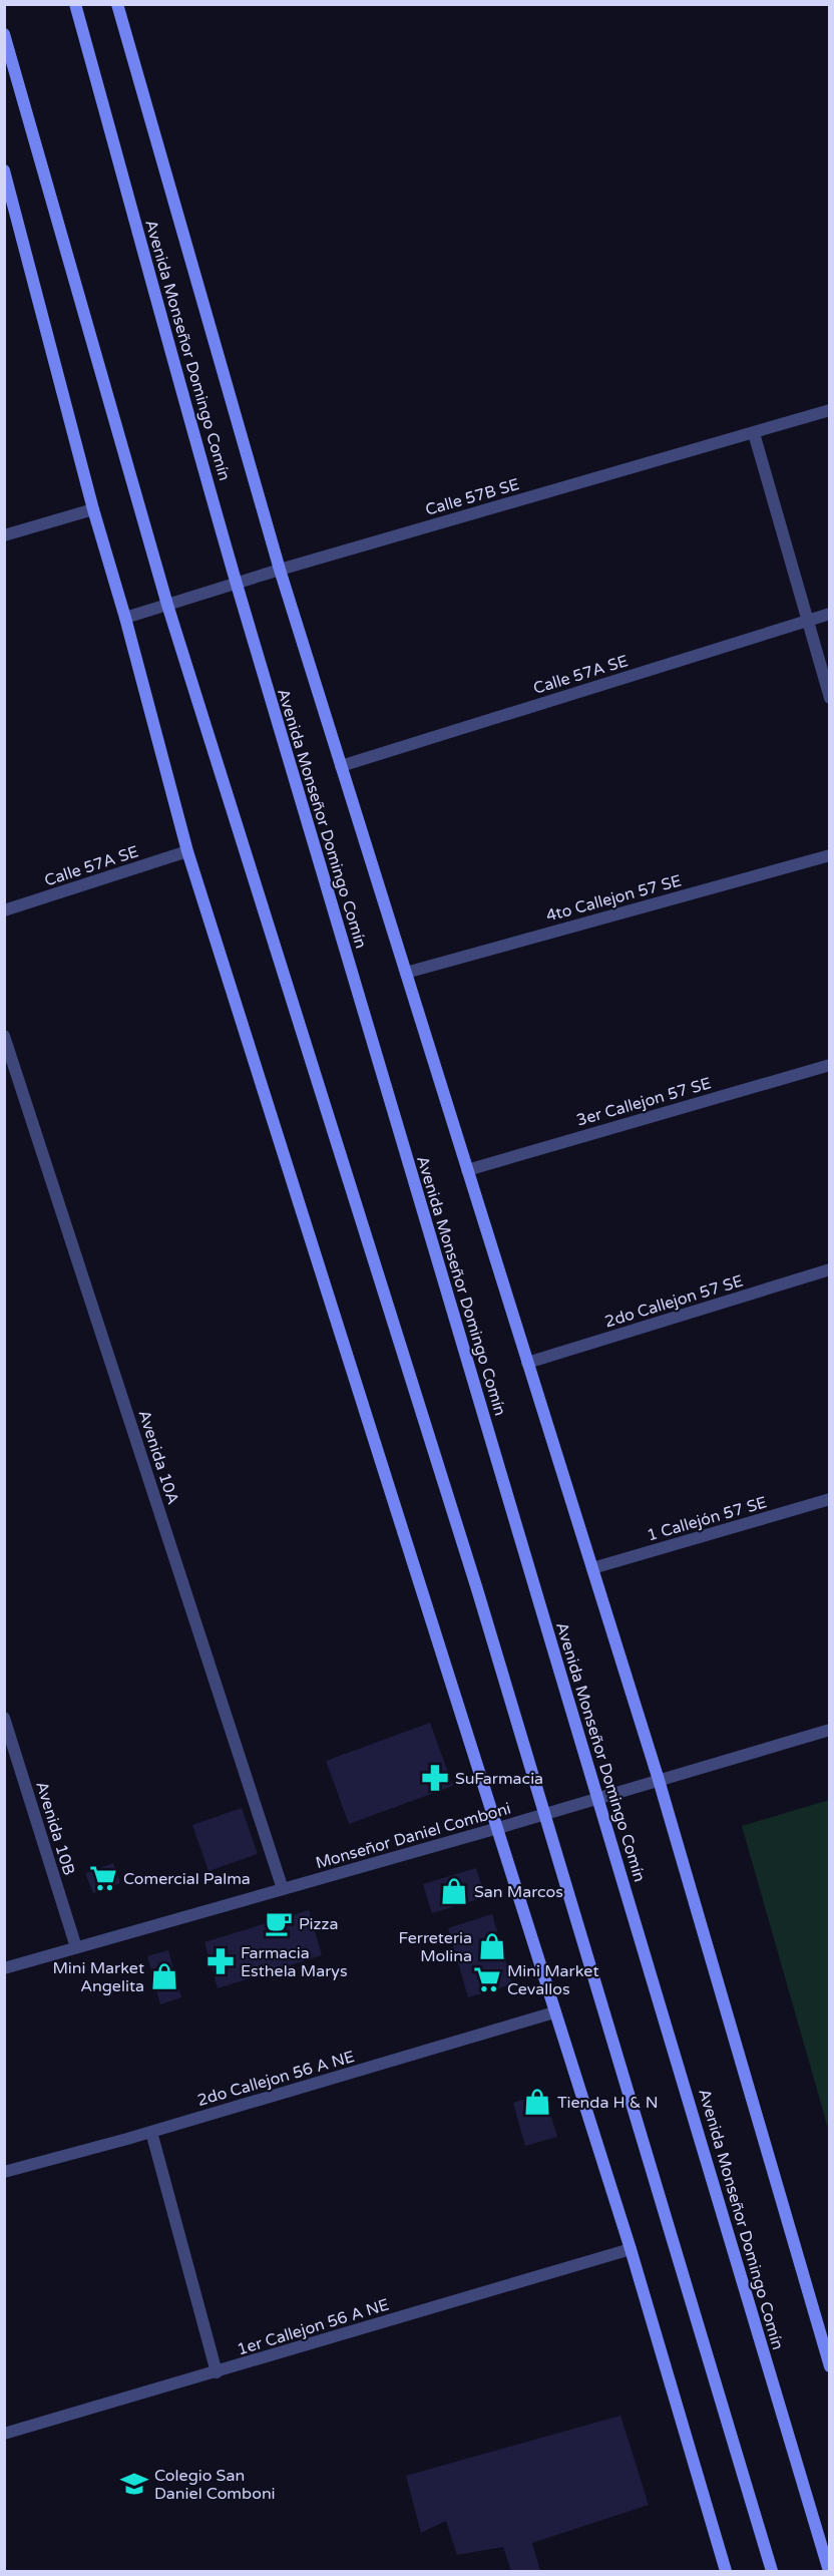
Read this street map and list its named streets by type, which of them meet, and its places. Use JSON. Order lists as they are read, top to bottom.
{
  "streets": {
    "main road": ["Avenida Monseñor Domingo Comín"],
    "street": [
      "Calle 57B SE",
      "Calle 57A SE",
      "4to Callejon 57 SE",
      "3er Callejon 57 SE",
      "2do Callejon 57 SE",
      "Avenida 10A",
      "1 Callejón 57 SE",
      "Avenida 10B",
      "Monseñor Daniel Comboni",
      "2do Callejon 56 A NE",
      "1er Callejon 56 A NE"
    ]
  },
  "crossings": [
    ["Avenida Monseñor Domingo Comín", "Calle 57B SE"],
    ["Avenida Monseñor Domingo Comín", "Calle 57A SE"],
    ["Avenida Monseñor Domingo Comín", "4to Callejon 57 SE"],
    ["Avenida Monseñor Domingo Comín", "3er Callejon 57 SE"],
    ["Avenida Monseñor Domingo Comín", "2do Callejon 57 SE"],
    ["Avenida Monseñor Domingo Comín", "1 Callejón 57 SE"],
    ["Avenida Monseñor Domingo Comín", "Monseñor Daniel Comboni"],
    ["Avenida 10A", "Monseñor Daniel Comboni"],
    ["Avenida 10B", "Monseñor Daniel Comboni"]
  ],
  "places": {
    "pharmacy": ["SuFarmacia", "Farmacia Esthela Marys"],
    "supermarket": ["Comercial Palma", "Mini Market Cevallos"],
    "shop": [
      "San Marcos",
      "Ferreteria Molina",
      "Mini Market Angelita",
      "Tienda H & N"
    ],
    "cafe": ["Pizza"],
    "school or university": ["Colegio San Daniel Comboni"]
  }
}
